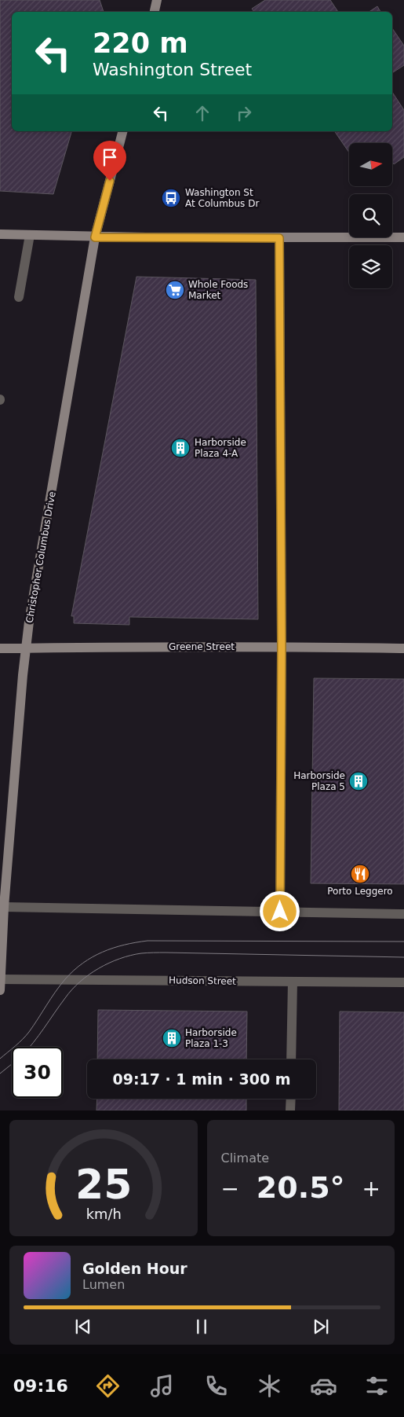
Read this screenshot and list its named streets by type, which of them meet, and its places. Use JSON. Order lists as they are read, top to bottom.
{
  "streets": {
    "street": ["Christopher Columbus Drive", "Greene Street", "Hudson Street"]
  },
  "crossings": [
    ["Christopher Columbus Drive", "Greene Street"],
    ["Christopher Columbus Drive", "Hudson Street"]
  ],
  "places": {
    "bus stop": ["Washington St At Columbus Dr"],
    "supermarket": ["Whole Foods Market"],
    "building": ["Harborside Plaza 4-A", "Harborside Plaza 5", "Harborside Plaza 1-3"],
    "restaurant": ["Porto Leggero"]
  },
  "north": "right",
  "page": {
    "turn": ["220 m", "Washington Street"],
    "limit": "30",
    "trip": "09:17 · 1 min · 300 m",
    "tile": "Climate",
    "heat": ["−", "20.5°", "+"],
    "song": ["Golden Hour", "Lumen"],
    "tabs": "09:16",
    "gauge": ["25", "km/h"]
  }
}
